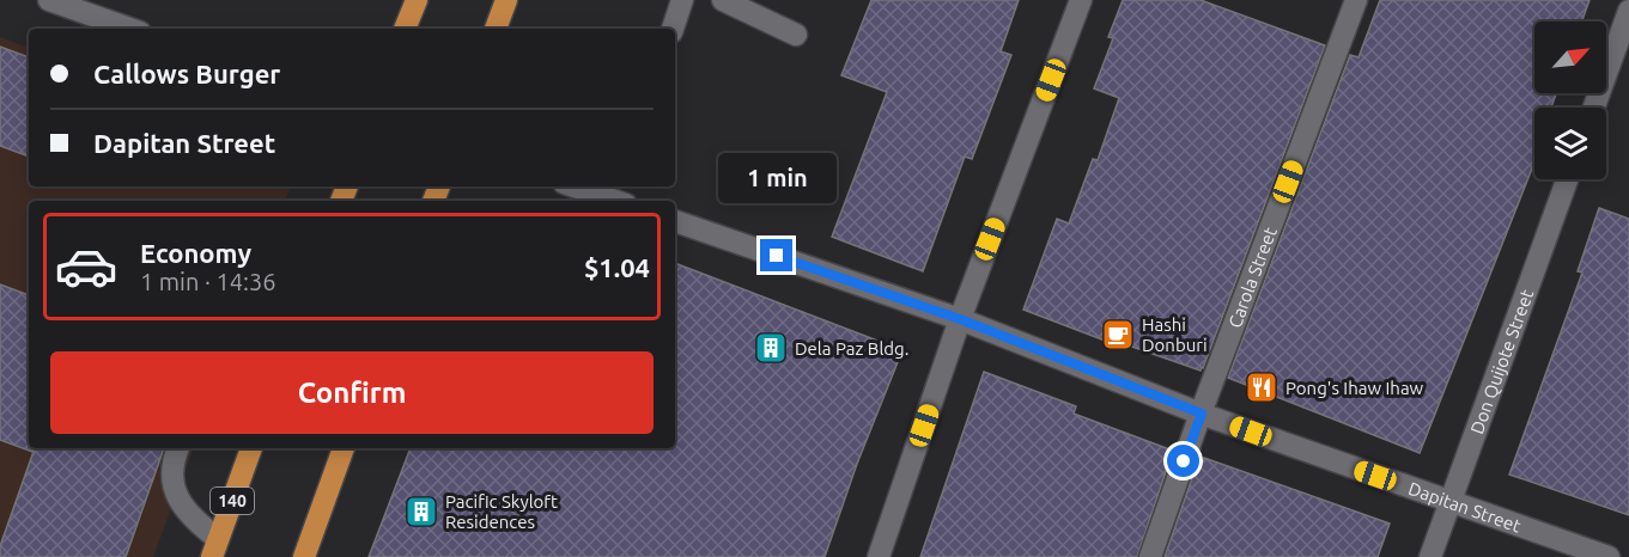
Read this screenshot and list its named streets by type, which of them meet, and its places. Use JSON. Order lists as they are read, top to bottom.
{
  "streets": {
    "main road": ["140"],
    "street": ["Carola Street", "Don Quijote Street", "Dapitan Street"]
  },
  "crossings": [
    ["Carola Street", "Dapitan Street"],
    ["Don Quijote Street", "Dapitan Street"]
  ],
  "places": {
    "cafe": ["Hashi Donburi"],
    "building": ["Dela Paz Bldg.", "Pacific Skyloft Residences"],
    "restaurant": ["Pong's Ihaw Ihaw"]
  },
  "north": "top right",
  "page": {
    "banner": ["Callows Burger", "Dapitan Street"],
    "bubble": "1 min",
    "list": [
      {
        "name": "Economy",
        "note": "1 min · 14:36",
        "value": "$1.04"
      }
    ],
    "buttons": "Confirm"
  }
}
